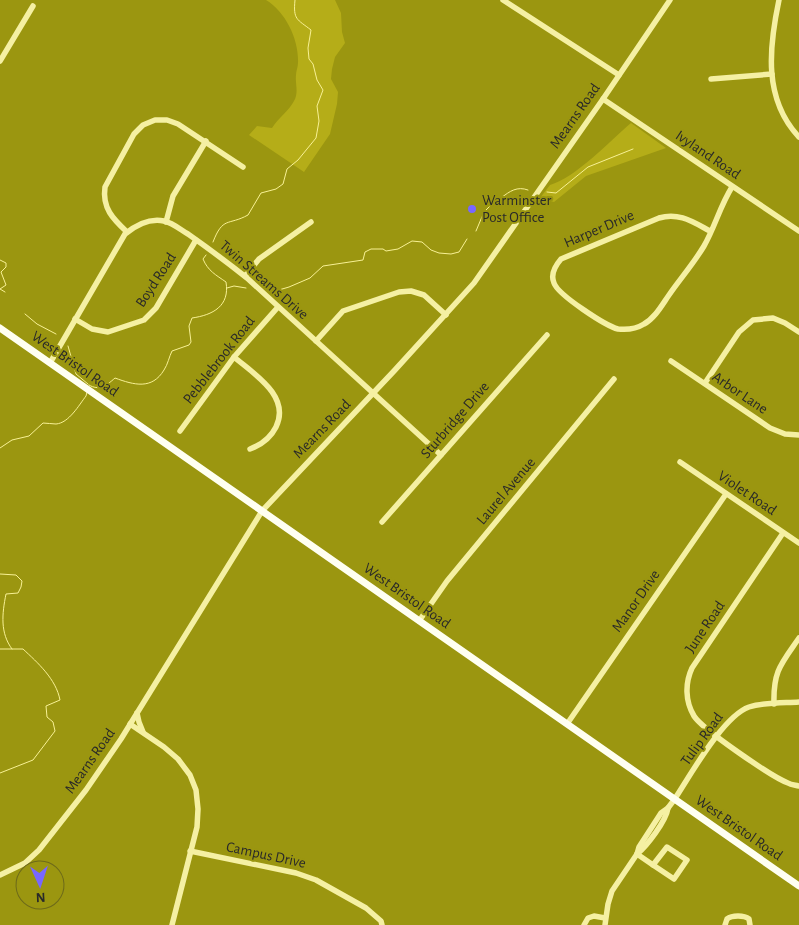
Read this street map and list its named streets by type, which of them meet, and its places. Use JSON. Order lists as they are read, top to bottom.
{
  "streets": {
    "main road": ["West Bristol Road"],
    "street": [
      "Mearns Road",
      "Ivyland Road",
      "Harper Drive",
      "Boyd Road",
      "Twin Streams Drive",
      "Pebblebrook Road",
      "Arbor Lane",
      "Sturbridge Drive",
      "Laurel Avenue",
      "Violet Road",
      "Manor Drive",
      "June Road",
      "Tulip Road",
      "Campus Drive"
    ]
  },
  "crossings": [
    ["Mearns Road", "Ivyland Road"],
    ["Mearns Road", "Twin Streams Drive"],
    ["Mearns Road", "West Bristol Road"],
    ["Ivyland Road", "Harper Drive"],
    ["Boyd Road", "Twin Streams Drive"],
    ["Twin Streams Drive", "Pebblebrook Road"],
    ["Twin Streams Drive", "Sturbridge Drive"],
    ["West Bristol Road", "Laurel Avenue"],
    ["West Bristol Road", "Manor Drive"],
    ["West Bristol Road", "Tulip Road"],
    ["Violet Road", "Manor Drive"],
    ["Violet Road", "June Road"],
    ["June Road", "Tulip Road"]
  ],
  "places": ["Warminster Post Office"],
  "north": "bottom"
}
